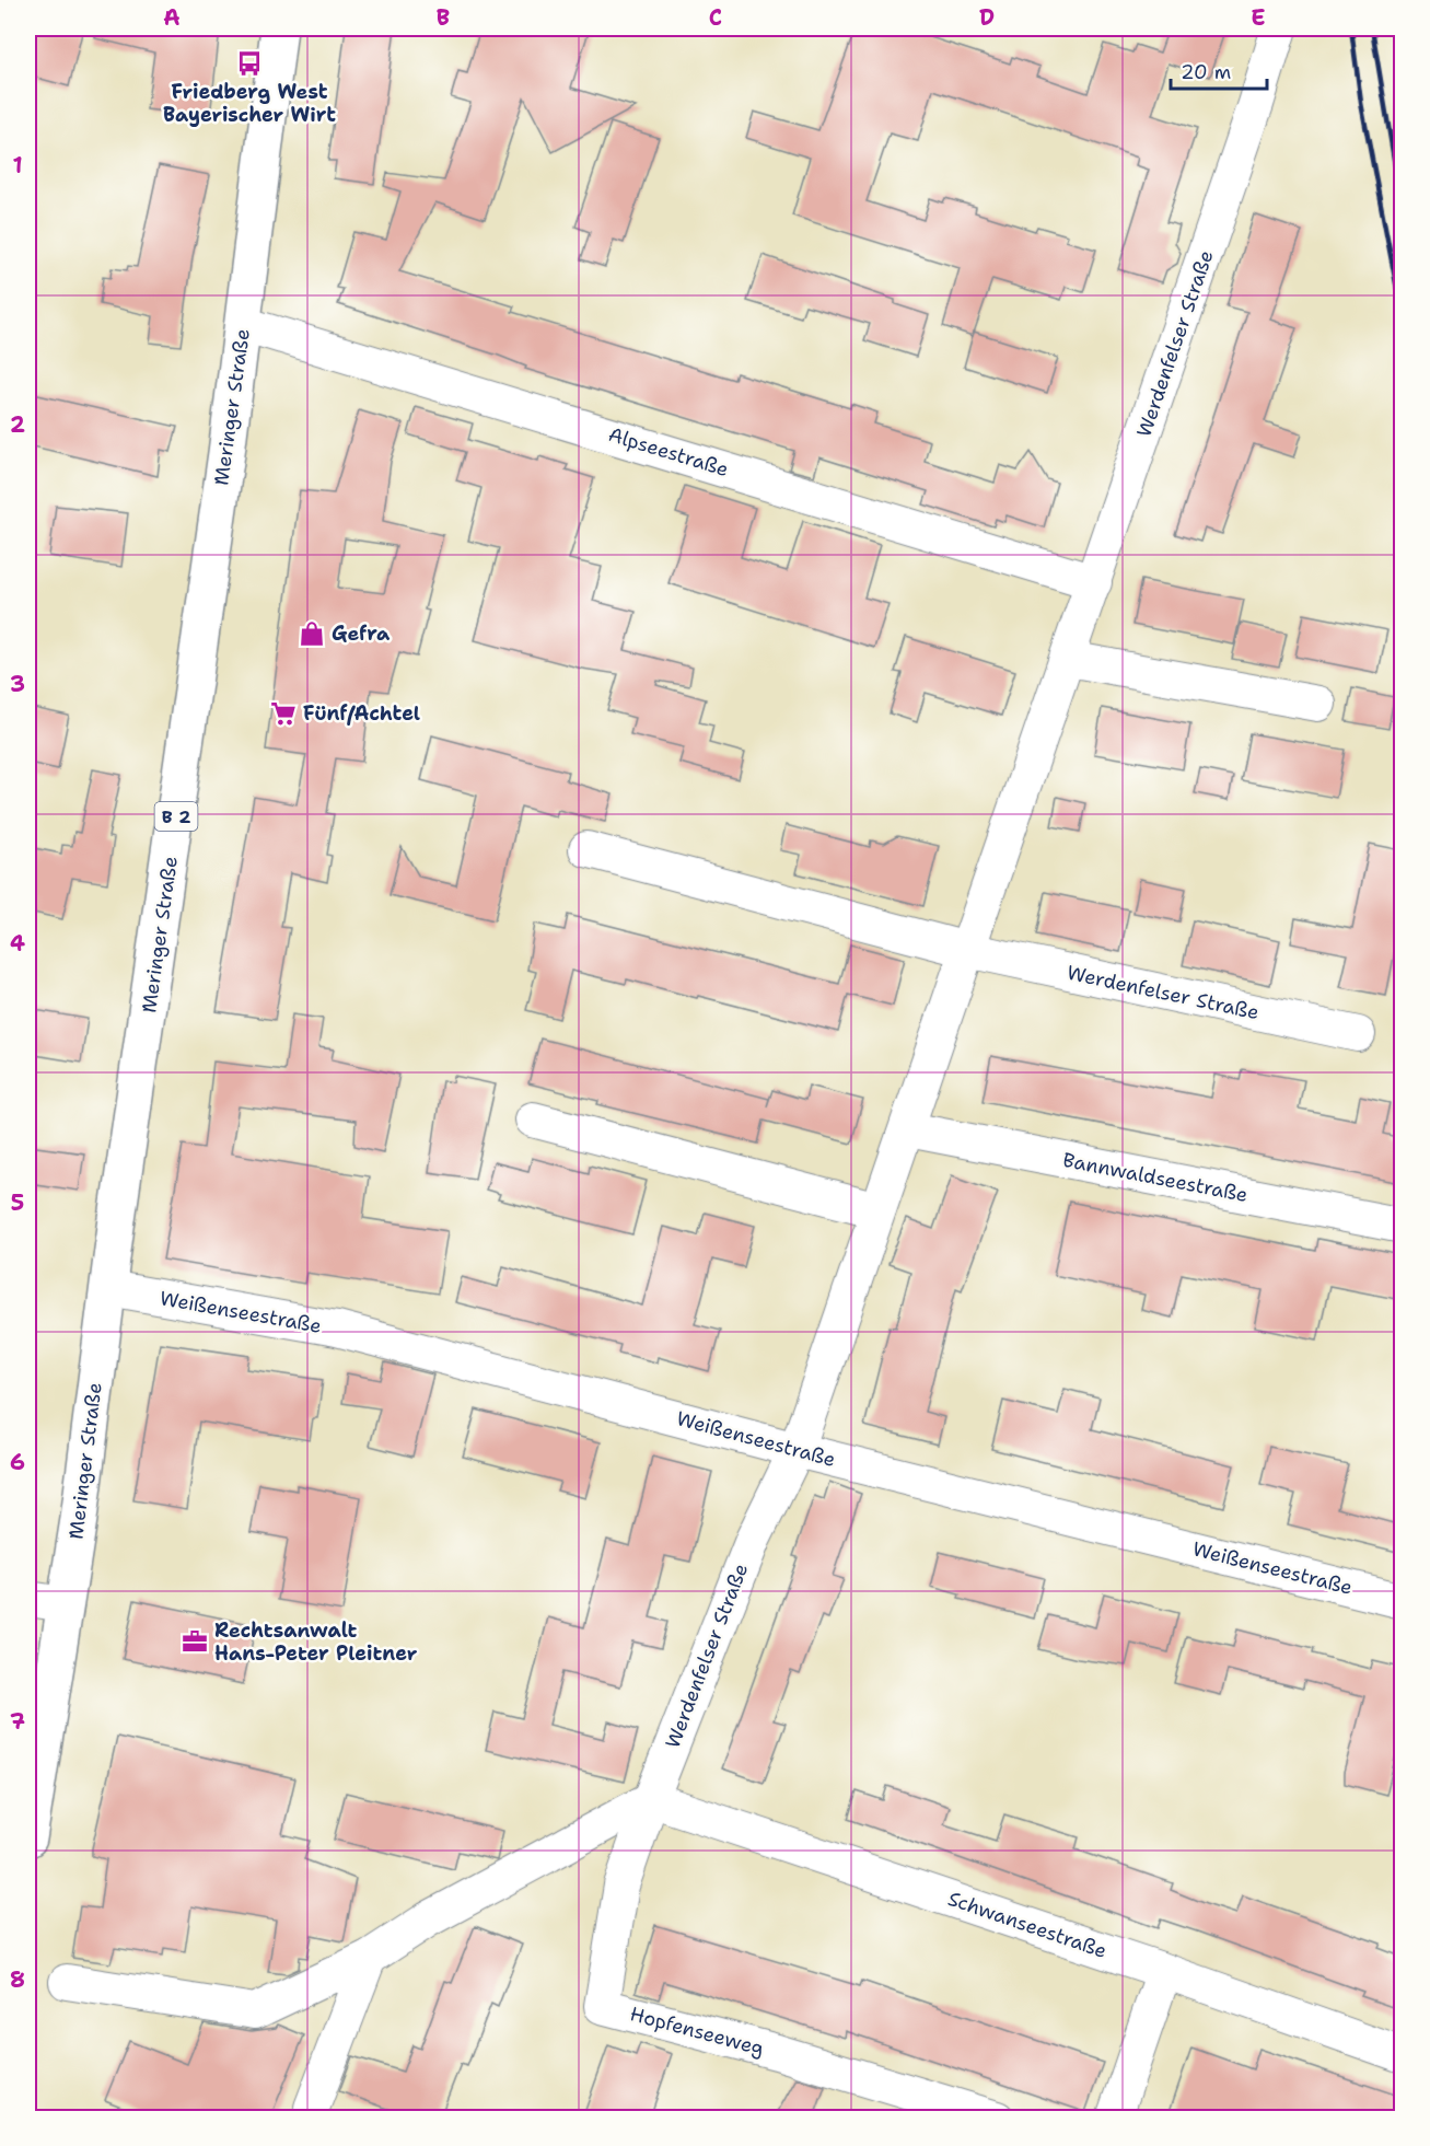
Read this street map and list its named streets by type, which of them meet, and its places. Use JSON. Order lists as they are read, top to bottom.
{
  "streets": {
    "main road": ["Meringer Straße", "B 2"],
    "street": [
      "Werdenfelser Straße",
      "Alpseestraße",
      "Bannwaldseestraße",
      "Weißenseestraße",
      "Schwanseestraße",
      "Hopfenseeweg"
    ]
  },
  "crossings": [
    ["Werdenfelser Straße", "Alpseestraße"],
    ["Werdenfelser Straße", "Bannwaldseestraße"],
    ["Werdenfelser Straße", "Weißenseestraße"],
    ["Werdenfelser Straße", "Schwanseestraße"],
    ["Werdenfelser Straße", "Hopfenseeweg"],
    ["Meringer Straße", "Alpseestraße"],
    ["Meringer Straße", "Weißenseestraße"],
    ["Schwanseestraße", "Hopfenseeweg"]
  ],
  "places": {
    "bus stop": ["Friedberg West Bayerischer Wirt"],
    "shop": ["Gefra"],
    "supermarket": ["Fünf/Achtel"],
    "office": ["Rechtsanwalt Hans-Peter Pleitner"]
  },
  "scale_bar": "20 m",
  "grid": {
    "columns": [
      "A",
      "B",
      "C",
      "D",
      "E"
    ],
    "rows": [
      "1",
      "2",
      "3",
      "4",
      "5",
      "6",
      "7",
      "8"
    ]
  }
}
